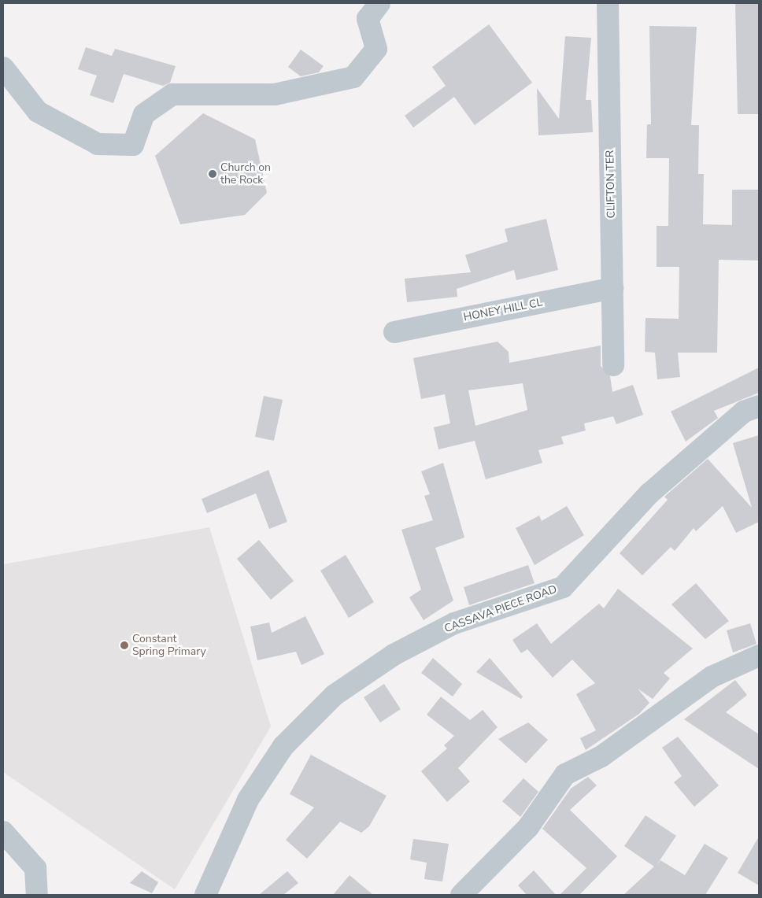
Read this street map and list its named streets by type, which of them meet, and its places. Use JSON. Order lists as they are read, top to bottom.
{
  "streets": {
    "street": ["CLIFTON TER", "HONEY HILL CL", "CASSAVA PIECE ROAD"]
  },
  "crossings": [
    ["CLIFTON TER", "HONEY HILL CL"]
  ],
  "places": ["Church on the Rock", "Constant Spring Primary"]
}
